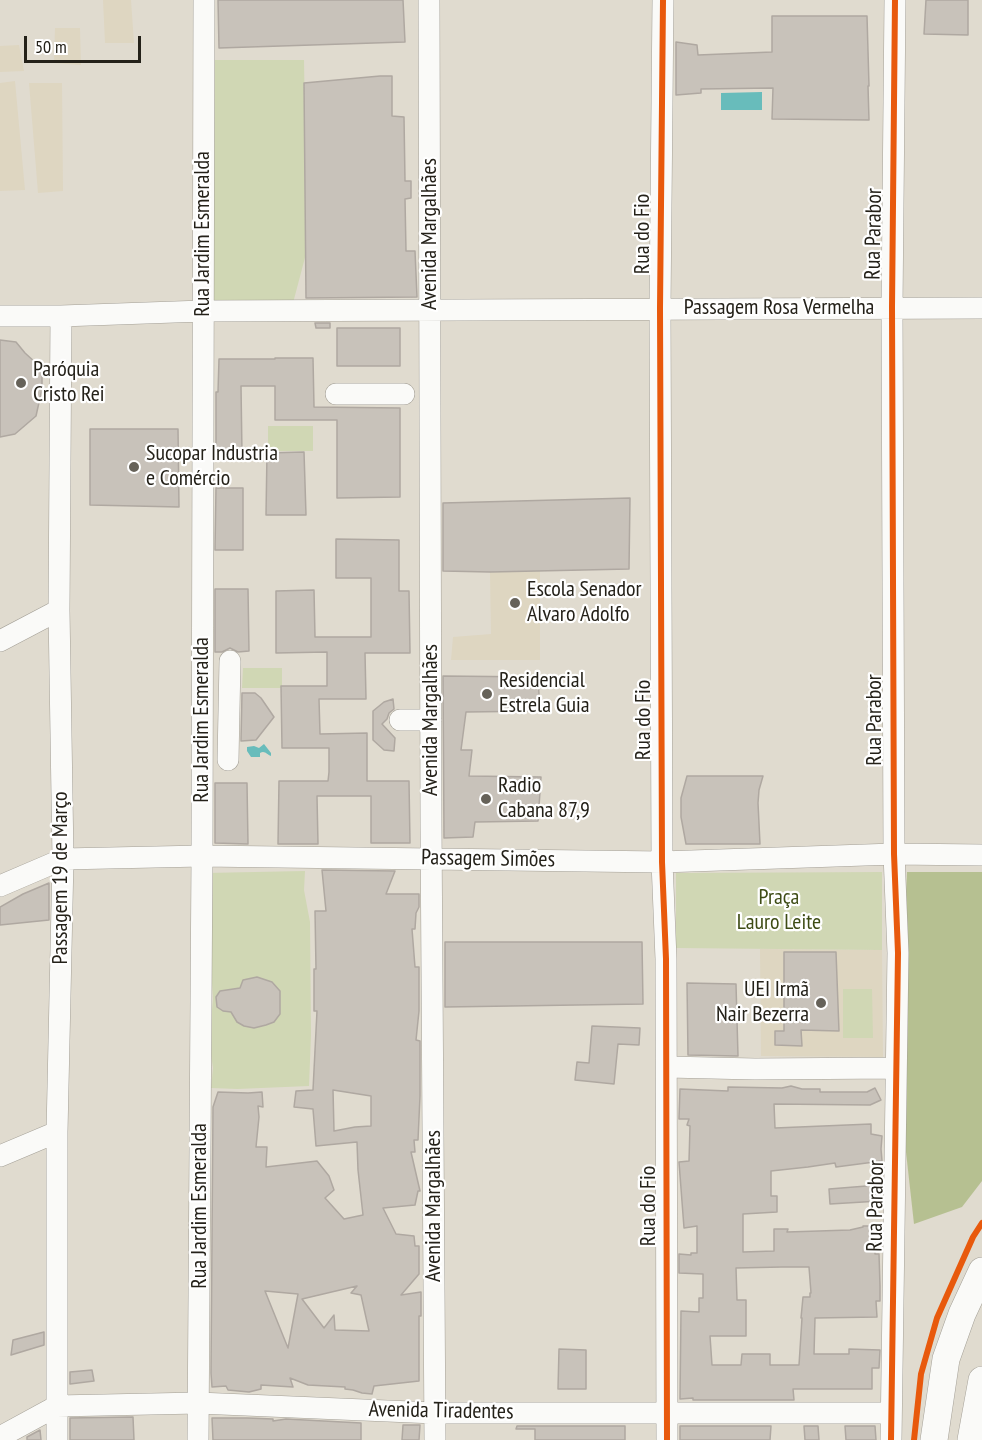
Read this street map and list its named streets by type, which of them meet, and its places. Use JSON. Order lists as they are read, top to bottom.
{
  "streets": {
    "street": [
      "Rua Jardim Esmeralda",
      "Avenida Margalhães",
      "Rua do Fio",
      "Rua Parabor",
      "Passagem Rosa Vermelha",
      "Passagem Simões",
      "Passagem 19 de Março",
      "Avenida Tiradentes"
    ]
  },
  "crossings": [
    ["Rua Jardim Esmeralda", "Passagem Rosa Vermelha"],
    ["Rua Jardim Esmeralda", "Passagem Simões"],
    ["Rua Jardim Esmeralda", "Avenida Tiradentes"],
    ["Avenida Margalhães", "Passagem Rosa Vermelha"],
    ["Avenida Margalhães", "Passagem Simões"],
    ["Avenida Margalhães", "Avenida Tiradentes"],
    ["Rua do Fio", "Passagem Rosa Vermelha"],
    ["Rua do Fio", "Passagem Simões"],
    ["Rua do Fio", "Avenida Tiradentes"],
    ["Rua Parabor", "Passagem Rosa Vermelha"],
    ["Rua Parabor", "Passagem Simões"],
    ["Rua Parabor", "Avenida Tiradentes"],
    ["Passagem Rosa Vermelha", "Passagem 19 de Março"],
    ["Passagem Simões", "Passagem 19 de Março"],
    ["Passagem 19 de Março", "Avenida Tiradentes"]
  ],
  "parks": ["Praça Lauro Leite"],
  "places": [
    "Paróquia Cristo Rei",
    "Sucopar Industria e Comércio",
    "Escola Senador Alvaro Adolfo",
    "Residencial Estrela Guia",
    "Radio Cabana 87,9",
    "UEI Irmã Nair Bezerra"
  ],
  "scale_bar": "50 m"
}
